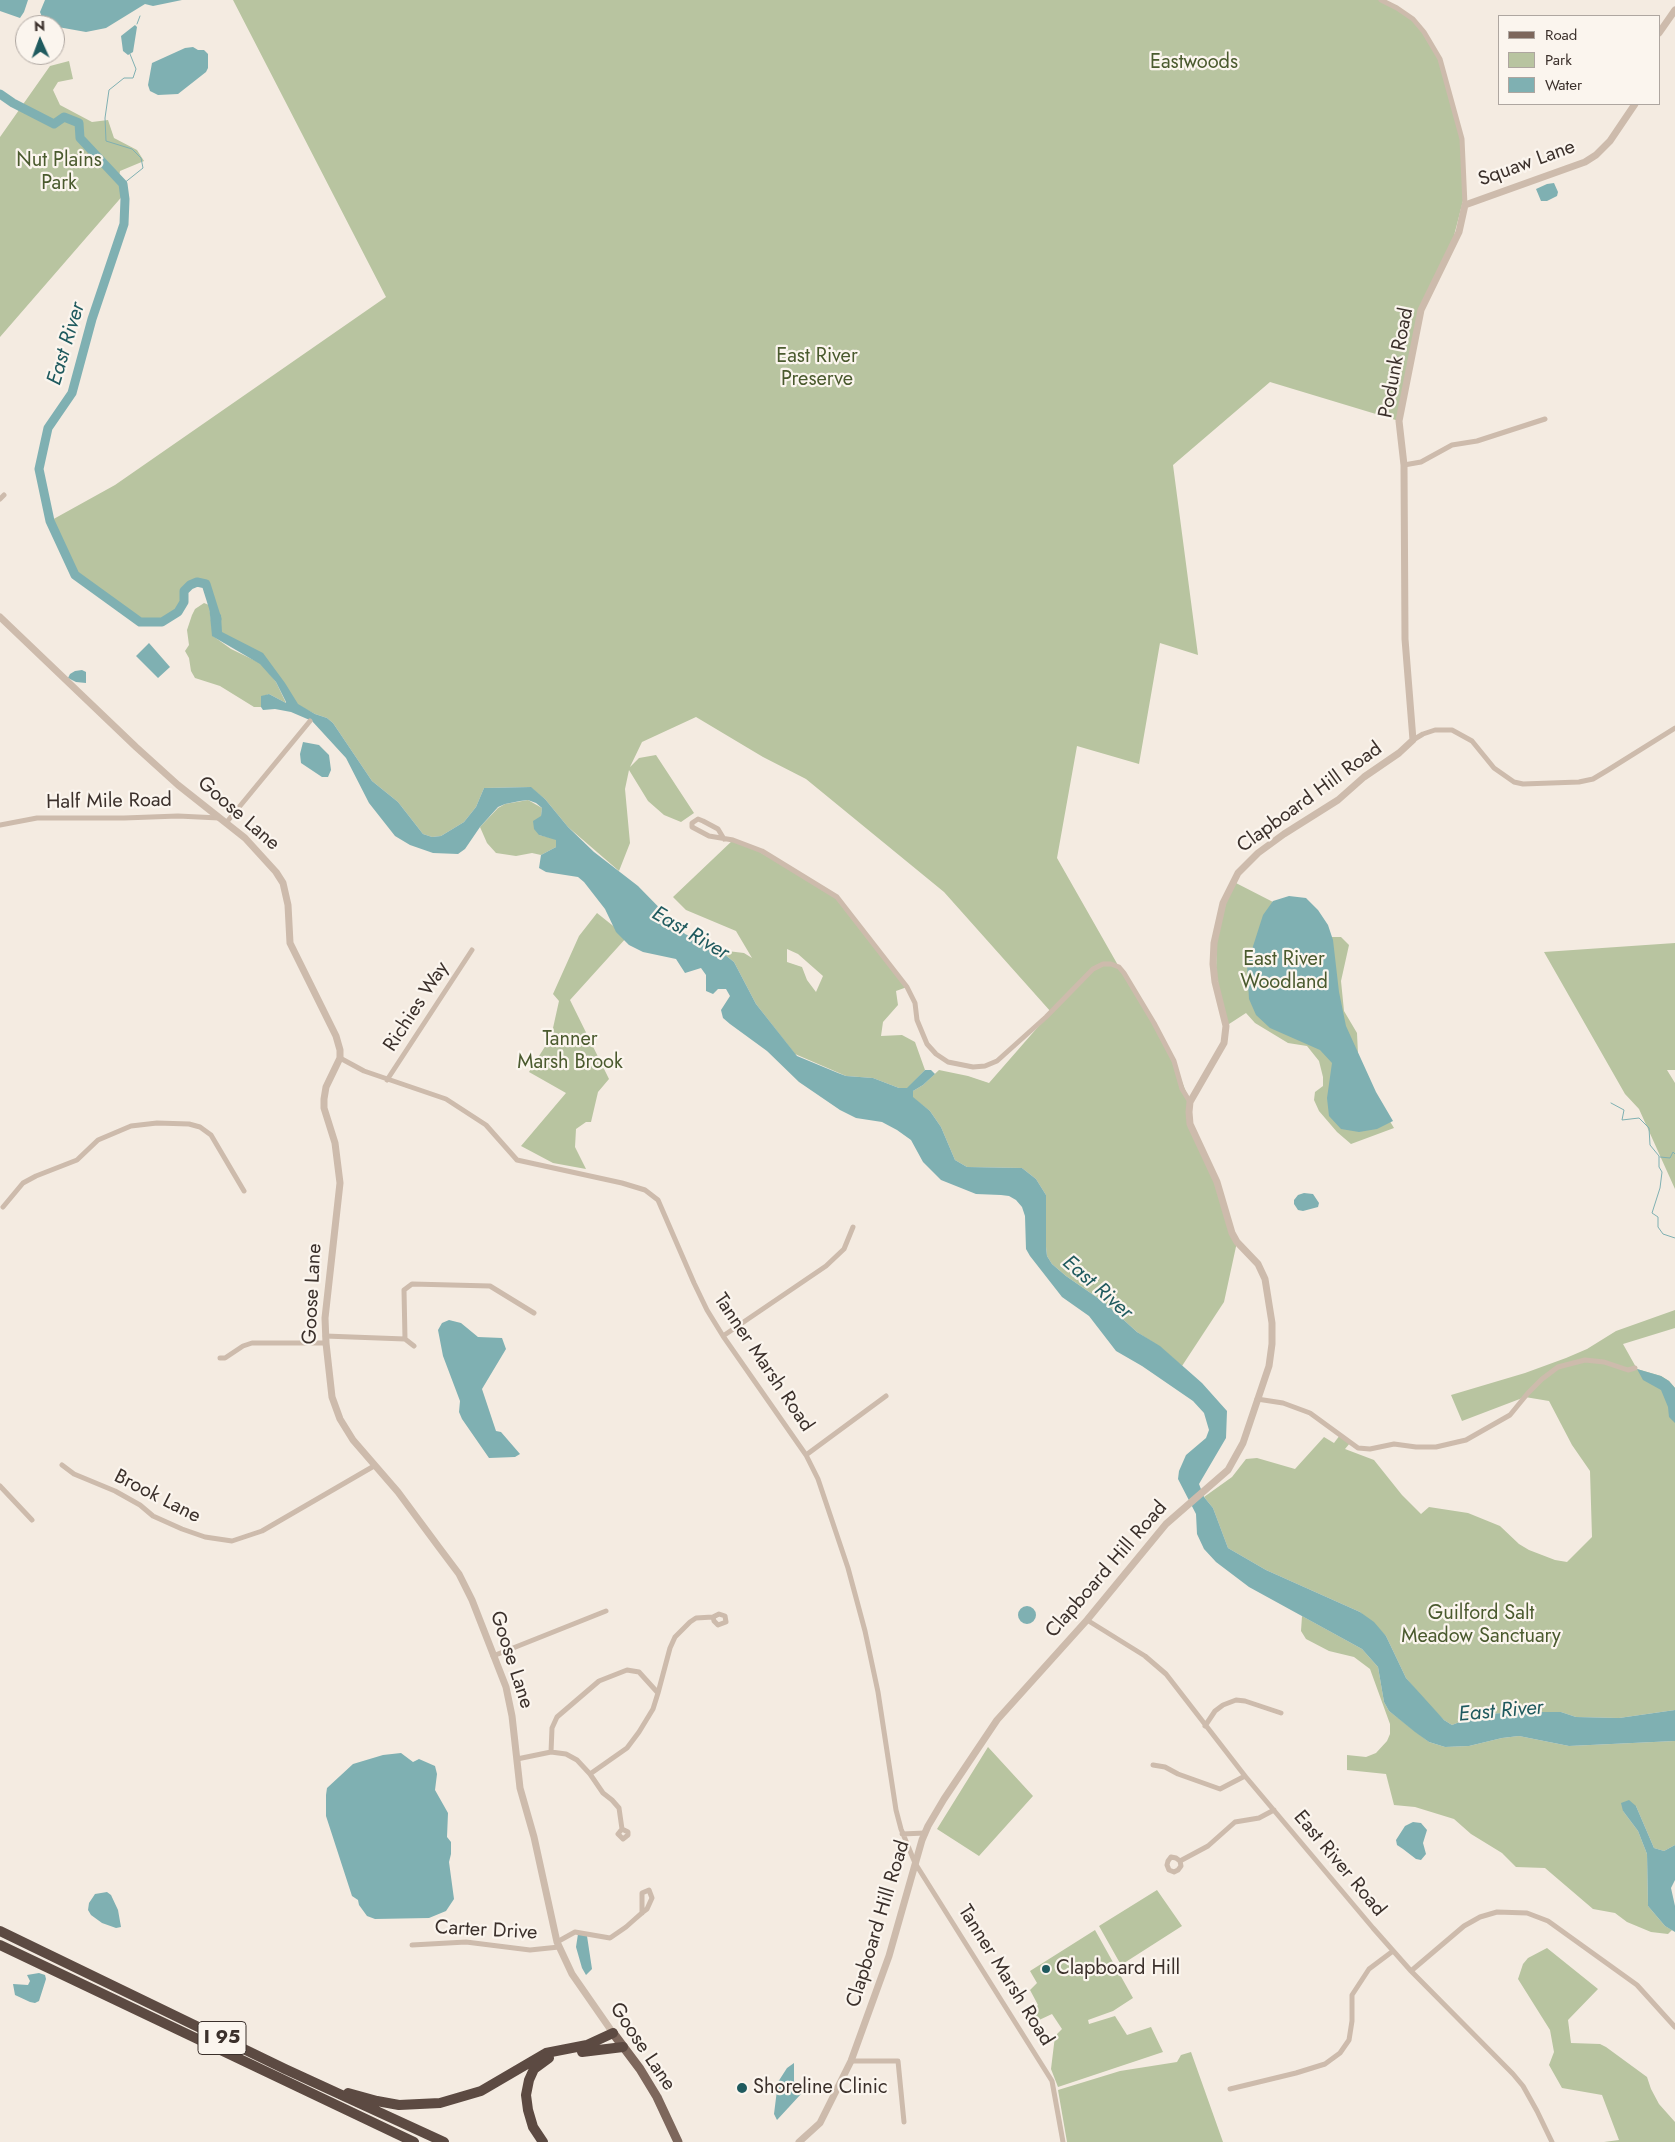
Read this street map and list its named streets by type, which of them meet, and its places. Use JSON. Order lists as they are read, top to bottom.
{
  "streets": {
    "highway": ["I 95"],
    "main road": ["Goose Lane"],
    "street": [
      "Squaw Lane",
      "Podunk Road",
      "Clapboard Hill Road",
      "Half Mile Road",
      "Richies Way",
      "Tanner Marsh Road",
      "Brook Lane",
      "East River Road",
      "Carter Drive"
    ]
  },
  "crossings": [
    ["Squaw Lane", "Podunk Road"],
    ["Podunk Road", "Clapboard Hill Road"],
    ["Clapboard Hill Road", "Tanner Marsh Road"],
    ["Clapboard Hill Road", "East River Road"],
    ["Half Mile Road", "Goose Lane"],
    ["Goose Lane", "Tanner Marsh Road"],
    ["Goose Lane", "Brook Lane"],
    ["Goose Lane", "Carter Drive"],
    ["Richies Way", "Tanner Marsh Road"]
  ],
  "water": ["East River"],
  "parks": [
    "Eastwoods",
    "Nut Plains Park",
    "East River Preserve",
    "East River Woodland",
    "Tanner Marsh Brook",
    "Guilford Salt Meadow Sanctuary"
  ],
  "places": ["Clapboard Hill", "Shoreline Clinic"],
  "legend": ["Road", "Park", "Water"],
  "north": "top"
}
